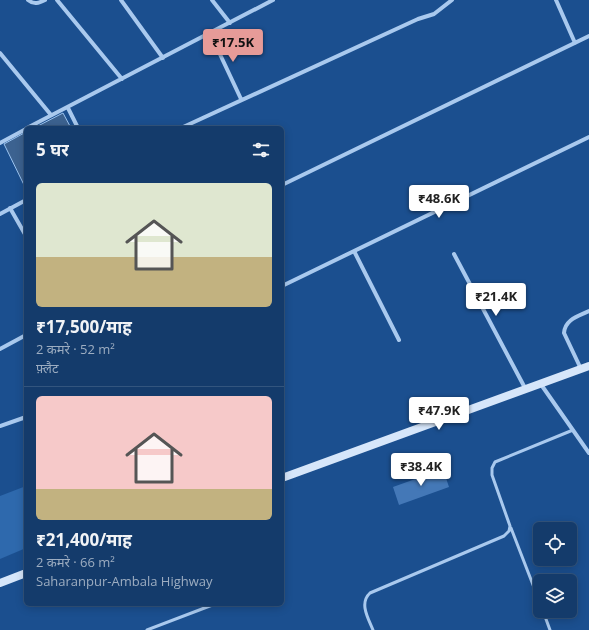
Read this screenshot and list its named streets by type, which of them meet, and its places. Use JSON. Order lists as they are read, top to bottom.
{
  "page": {
    "price": [
      "₹17.5K",
      "₹48.6K",
      "₹21.4K",
      "₹47.9K",
      "₹38.4K"
    ],
    "heading": "5 घर",
    "list": [
      {
        "name": "₹17,500/माह",
        "note": "2 कमरे · 52 m² · फ़्लैट"
      },
      {
        "name": "₹21,400/माह",
        "note": "2 कमरे · 66 m² · Saharanpur-Ambala Highway"
      }
    ]
  }
}
